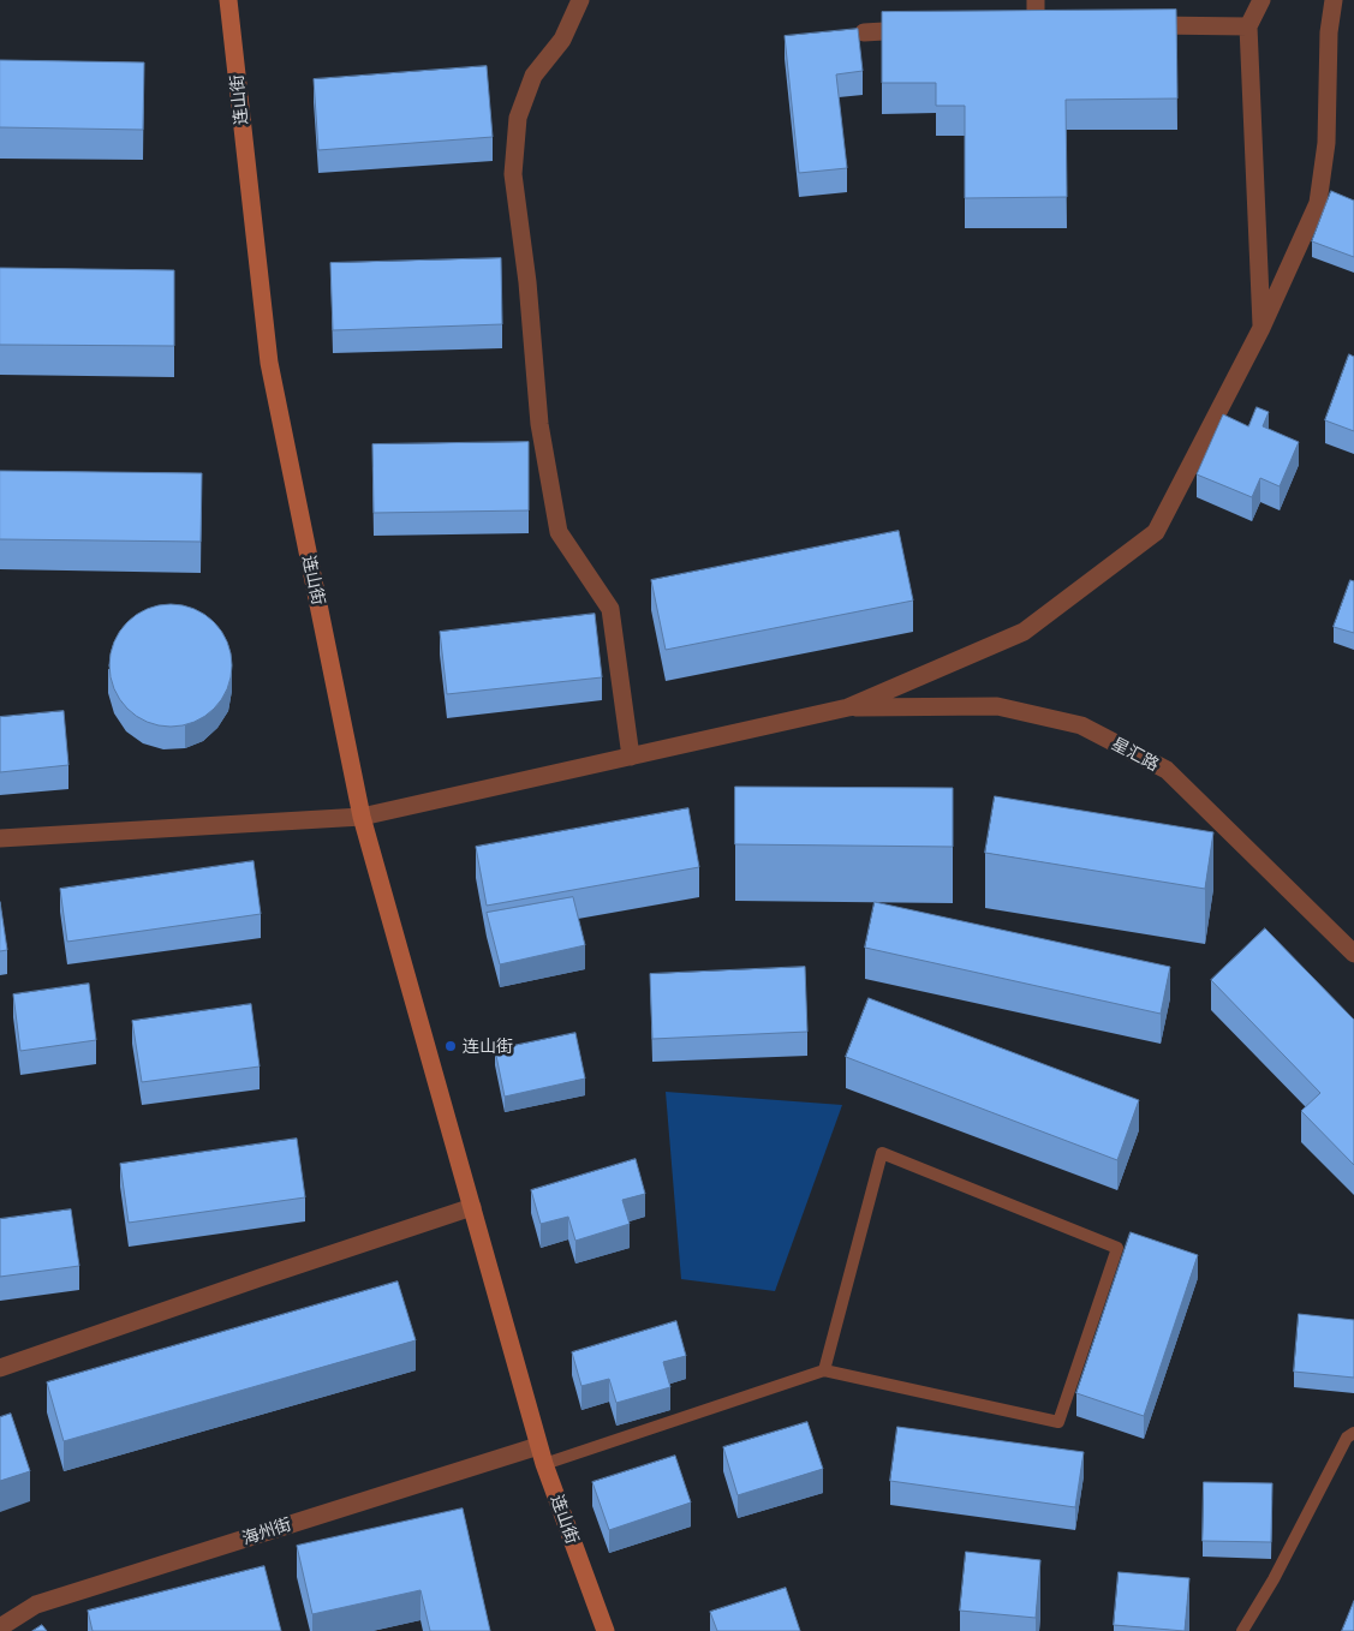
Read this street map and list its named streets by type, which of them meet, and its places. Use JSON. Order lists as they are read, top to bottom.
{
  "streets": {
    "street": ["连山街", "星汇路", "海州街"]
  },
  "crossings": [
    ["连山街", "海州街"]
  ],
  "places": ["连山街"]
}
